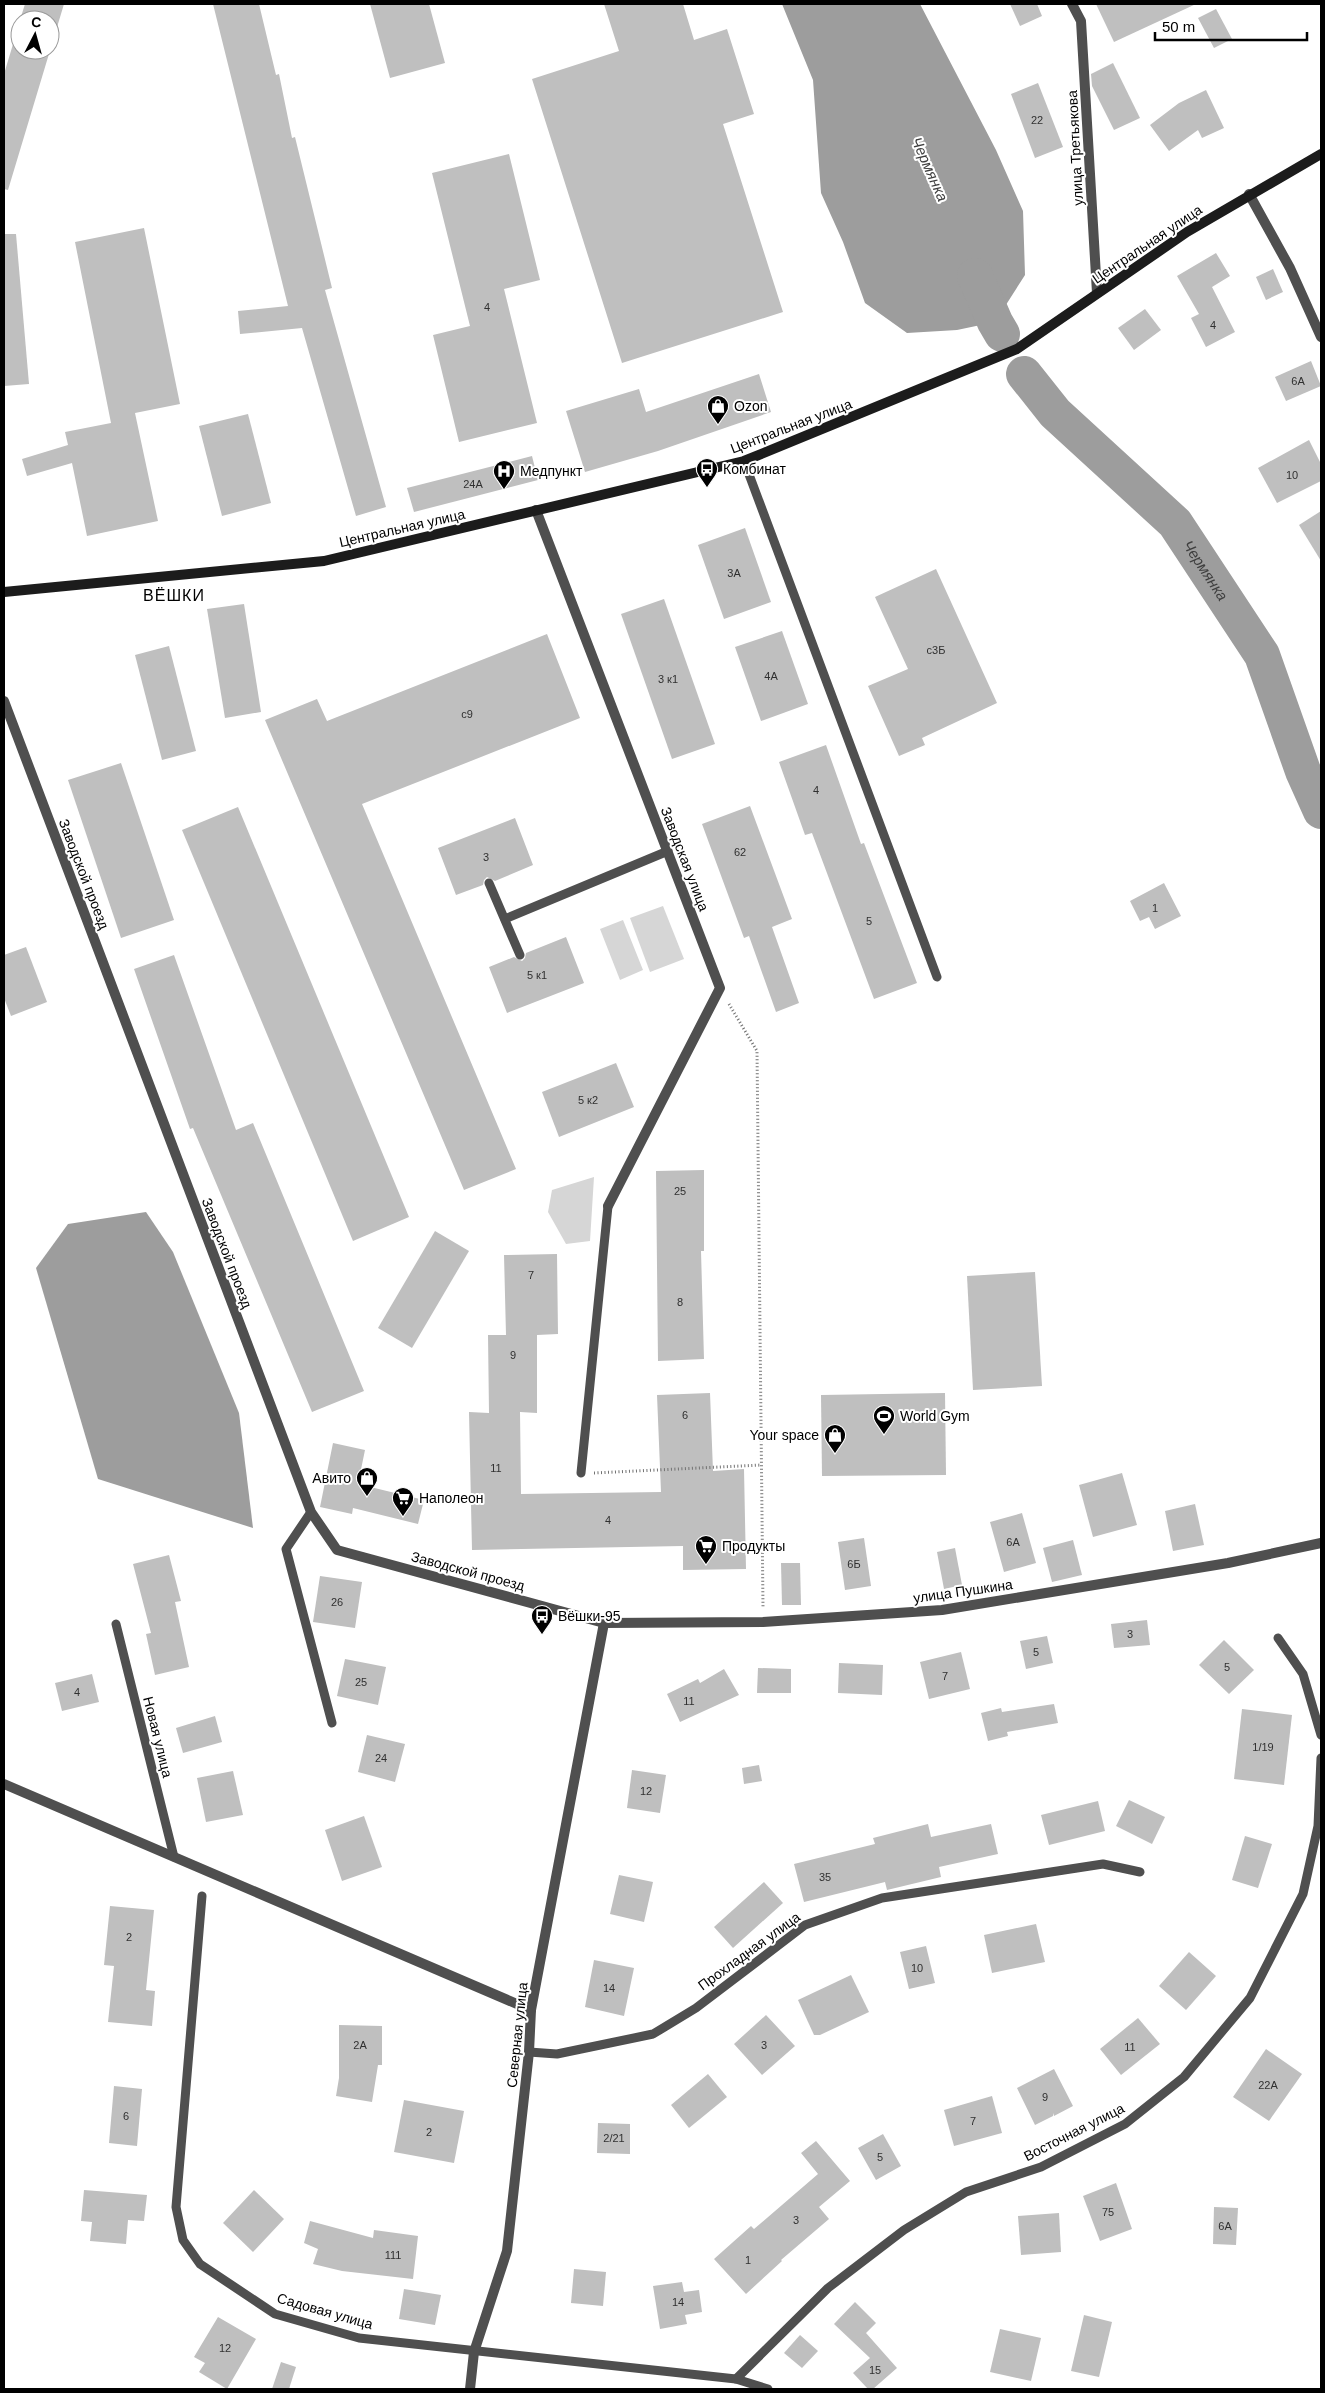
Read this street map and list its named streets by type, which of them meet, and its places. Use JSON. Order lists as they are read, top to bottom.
{
  "streets": {
    "street": [
      "улица Третьякова",
      "Центральная улица",
      "Заводская улица",
      "Заводской проезд",
      "улица Пушкина",
      "Северная улица"
    ],
    "lane": [
      "Новая улица",
      "Прохладная улица",
      "Восточная улица",
      "Садовая улица"
    ]
  },
  "crossings": [
    ["улица Третьякова", "Центральная улица"],
    ["Центральная улица", "Заводская улица"],
    ["Заводской проезд", "улица Пушкина"],
    ["Заводской проезд", "Северная улица"],
    ["улица Пушкина", "Северная улица"],
    ["Прохладная улица", "Северная улица"],
    ["Северная улица", "Садовая улица"],
    ["Восточная улица", "Садовая улица"]
  ],
  "districts": ["ВЁШКИ"],
  "water": ["Чермянка"],
  "places": {
    "shop": ["Ozon", "Your space", "Авито"],
    "bus stop": ["Комбинат", "Вёшки-95"],
    "hospital": ["Медпункт"],
    "sports": ["World Gym"],
    "supermarket": ["Наполеон", "Продукты"]
  },
  "house_numbers": [
    "22",
    "4",
    "4",
    "6А",
    "10",
    "24А",
    "3А",
    "с3Б",
    "4А",
    "3 к1",
    "с9",
    "4",
    "62",
    "3",
    "1",
    "5",
    "5 к1",
    "5 к2",
    "25",
    "7",
    "8",
    "9",
    "6",
    "11",
    "4",
    "6А",
    "6Б",
    "26",
    "3",
    "5",
    "5",
    "7",
    "25",
    "4",
    "11",
    "1/19",
    "24",
    "12",
    "35",
    "2",
    "10",
    "14",
    "2А",
    "3",
    "11",
    "22А",
    "9",
    "6",
    "7",
    "2",
    "2/21",
    "5",
    "75",
    "3",
    "6А",
    "111",
    "1",
    "14",
    "12",
    "15"
  ],
  "scale_bar": "50 m",
  "north": "top"
}
